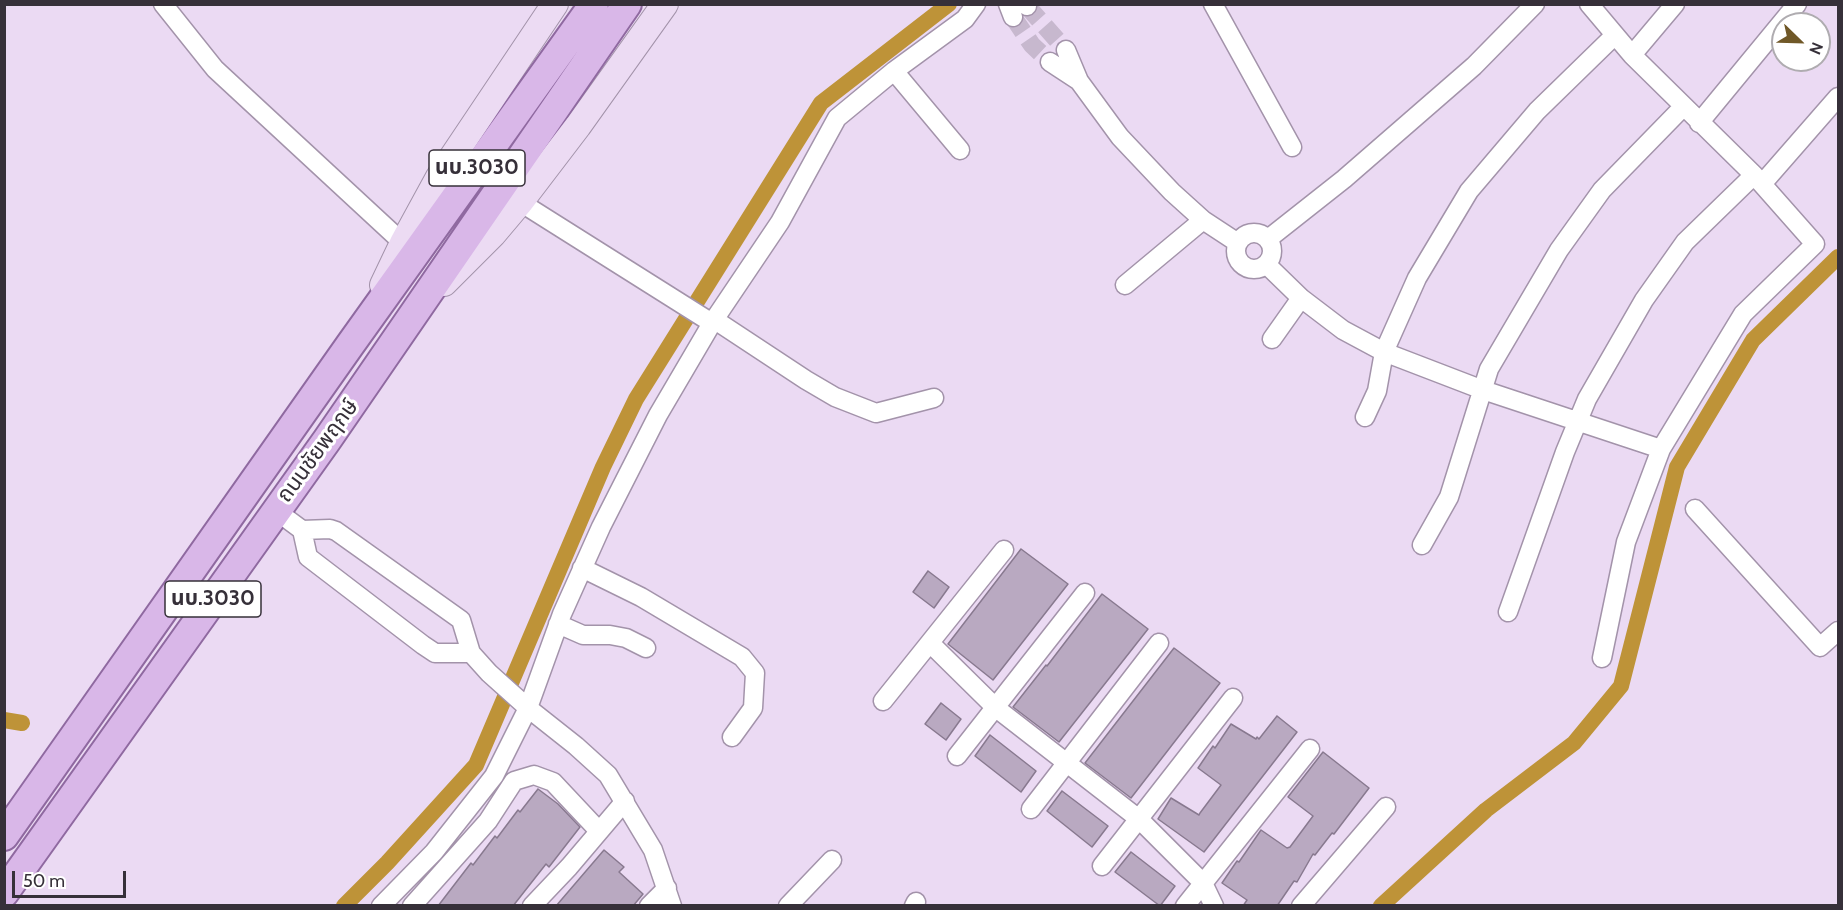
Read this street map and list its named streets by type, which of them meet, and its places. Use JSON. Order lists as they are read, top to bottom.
{
  "streets": {
    "main road": ["นบ.3030", "ถนนชัยพฤกษ์"]
  },
  "scale_bar": "50 m",
  "north": "bottom right"
}
